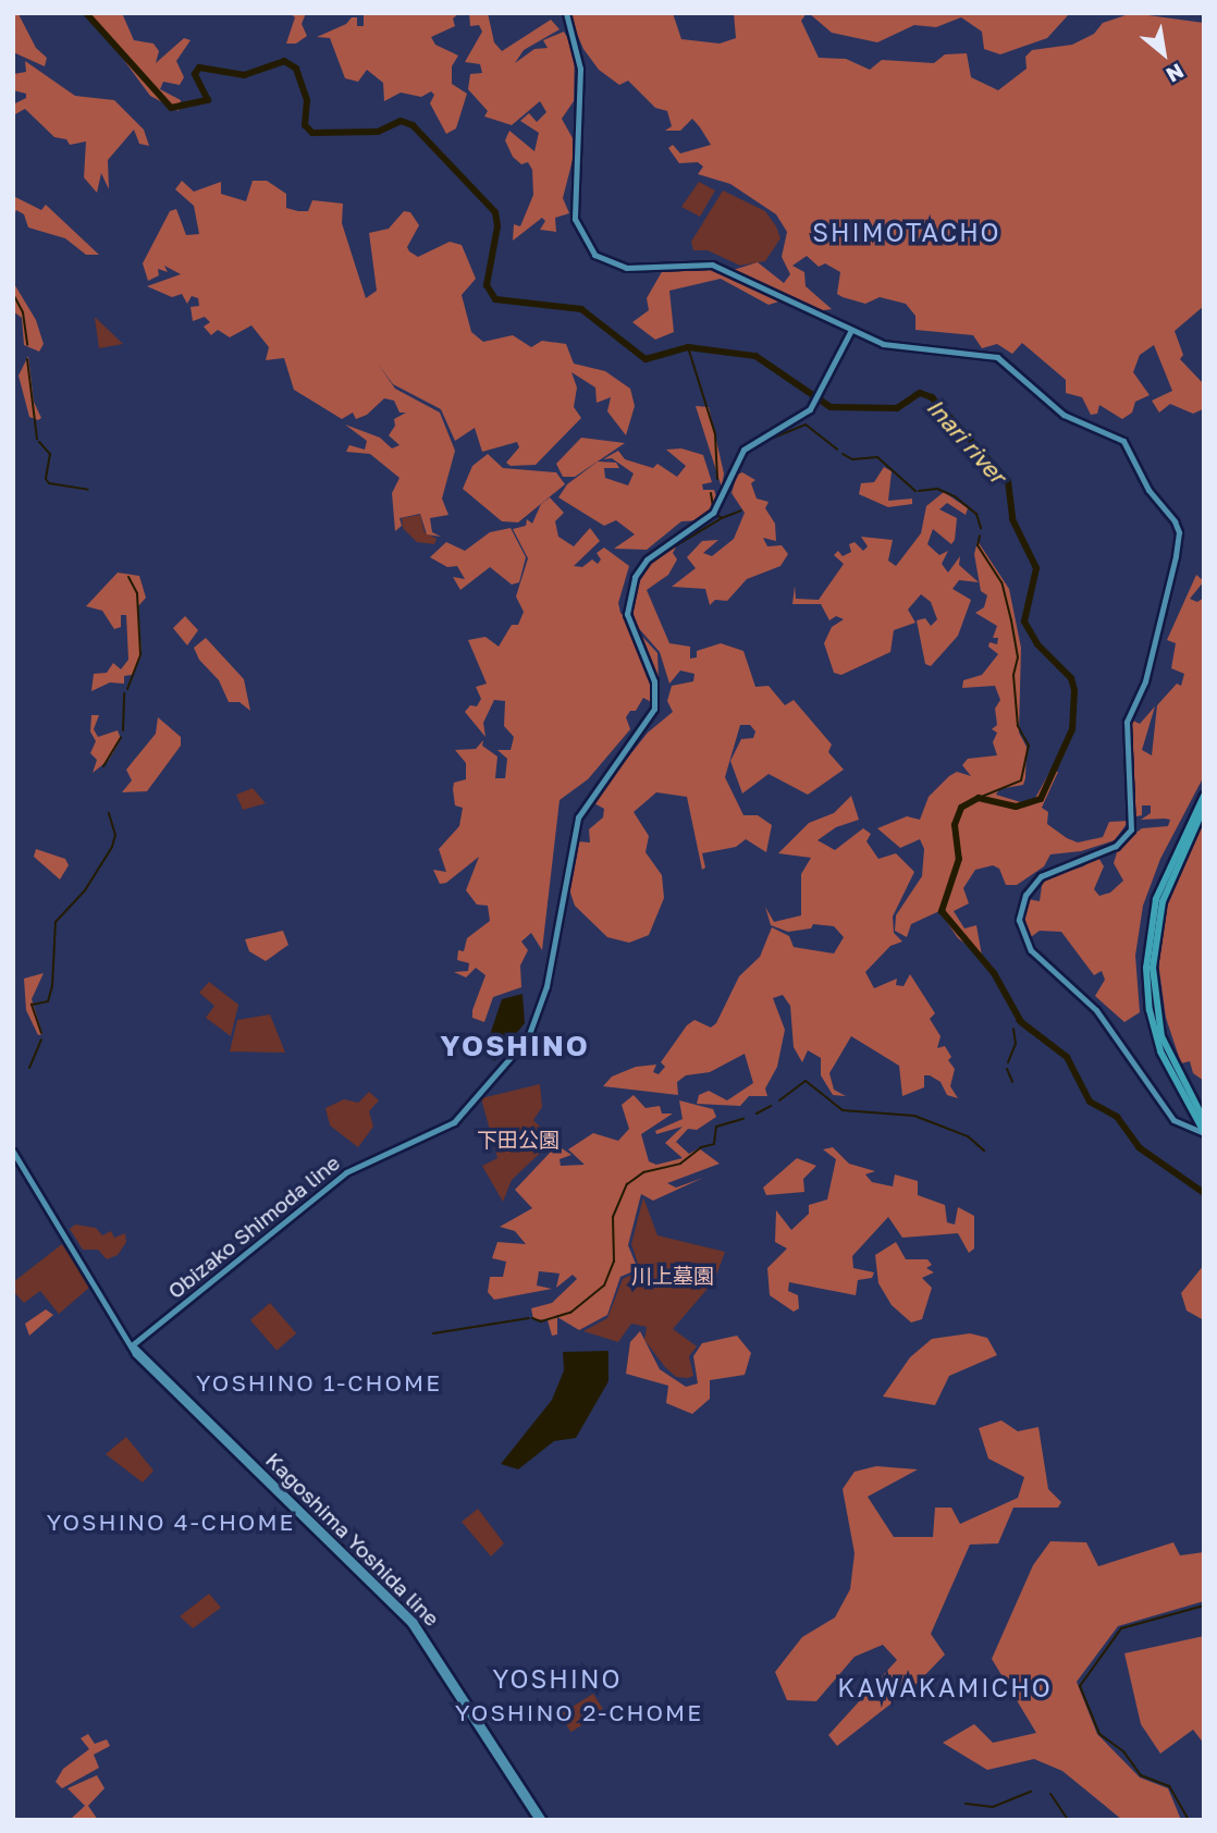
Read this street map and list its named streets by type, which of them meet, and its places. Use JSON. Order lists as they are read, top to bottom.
{
  "streets": {
    "main road": ["Obizako Shimoda line", "Kagoshima Yoshida line"]
  },
  "crossings": [
    ["Obizako Shimoda line", "Kagoshima Yoshida line"]
  ],
  "districts": [
    "SHIMOTACHO",
    "YOSHINO",
    "YOSHINO 1-CHOME",
    "YOSHINO 4-CHOME",
    "YOSHINO",
    "KAWAKAMICHO",
    "YOSHINO 2-CHOME"
  ],
  "water": ["Inari river"],
  "parks": ["下田公園", "川上墓園"],
  "north": "bottom right"
}
